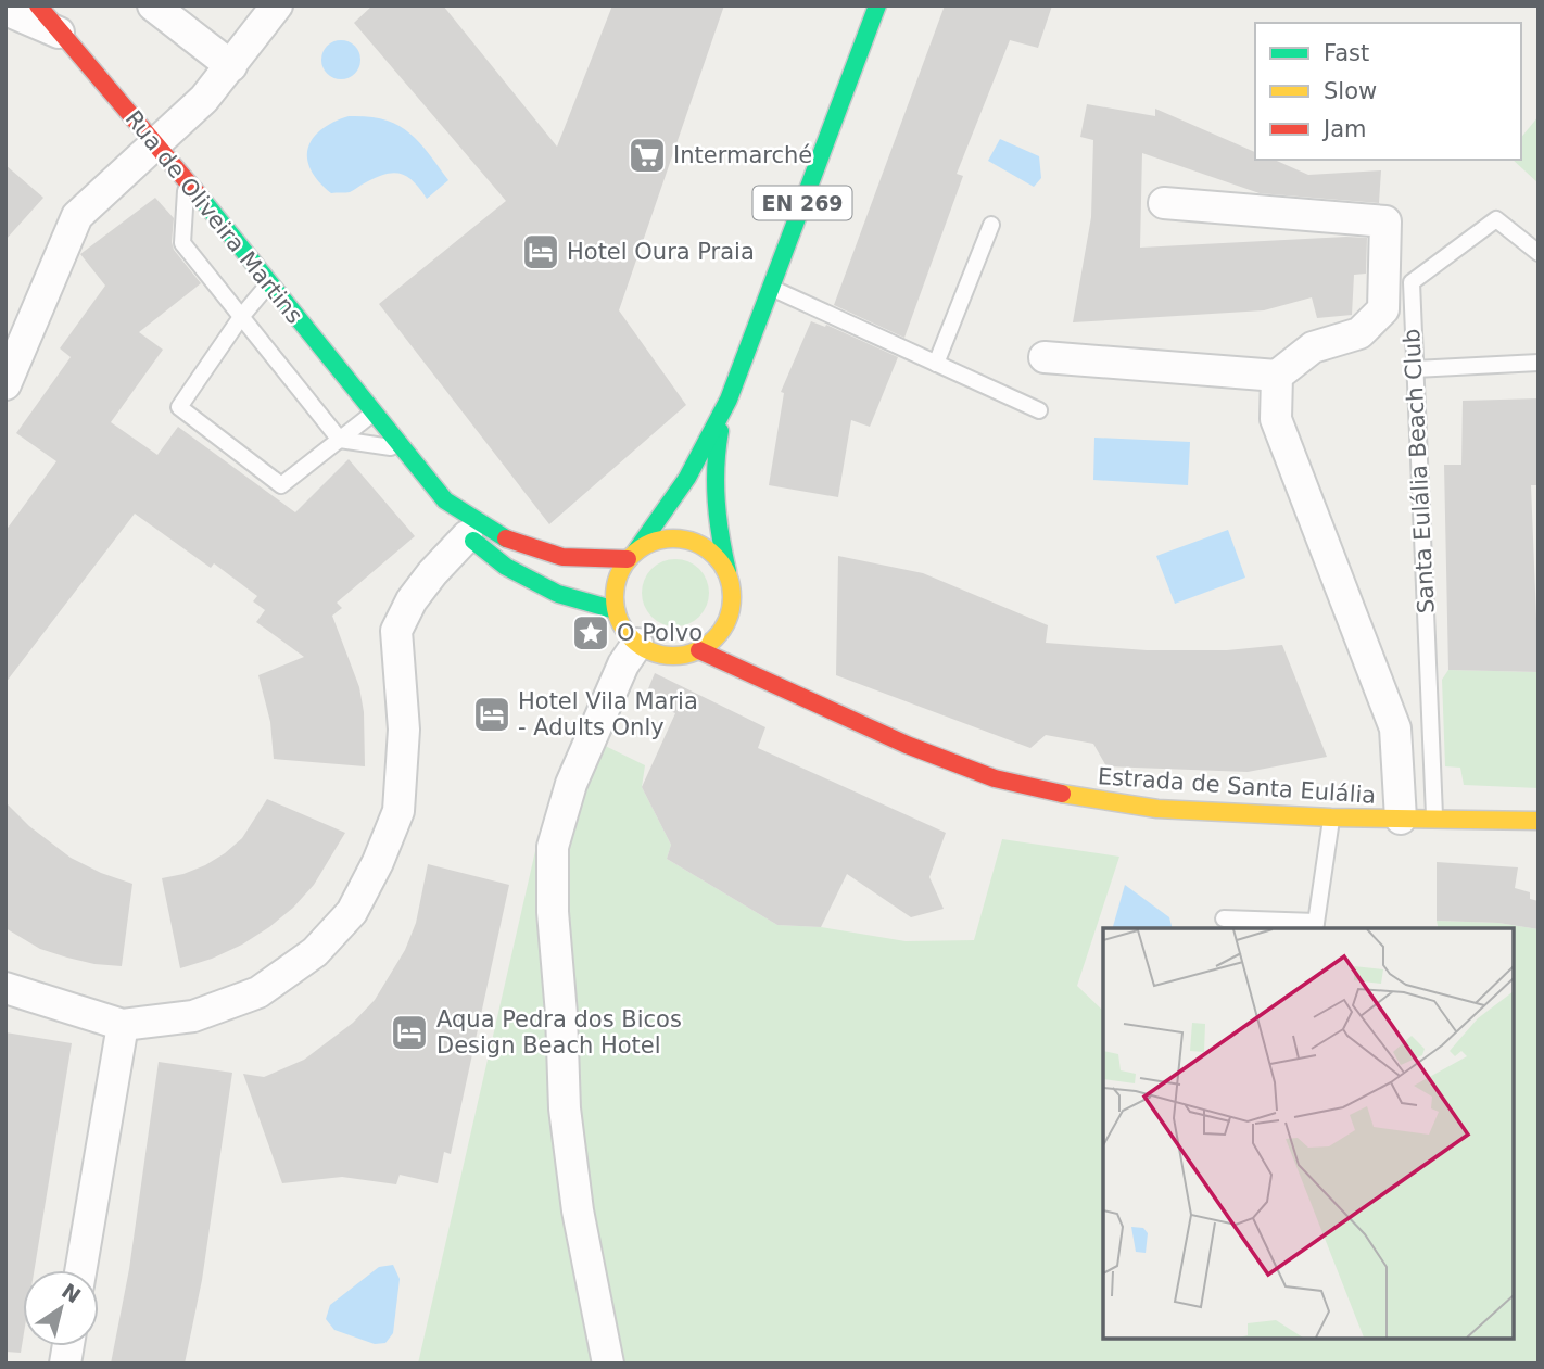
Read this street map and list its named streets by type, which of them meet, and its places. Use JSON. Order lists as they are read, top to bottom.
{
  "streets": {
    "street": ["EN 269", "Rua de Oliveira Martins", "Estrada de Santa Eulália"],
    "lane": ["Santa Eulália Beach Club"]
  },
  "crossings": [
    ["EN 269", "Rua de Oliveira Martins"],
    ["EN 269", "Estrada de Santa Eulália"],
    ["Rua de Oliveira Martins", "Estrada de Santa Eulália"],
    ["Santa Eulália Beach Club", "Estrada de Santa Eulália"]
  ],
  "places": {
    "supermarket": ["Intermarché"],
    "hotel": ["Hotel Oura Praia", "Hotel Vila Maria - Adults Only", "Aqua Pedra dos Bicos Design Beach Hotel"],
    "place": ["O Polvo"]
  },
  "legend": ["Fast", "Slow", "Jam"],
  "north": "top right"
}
